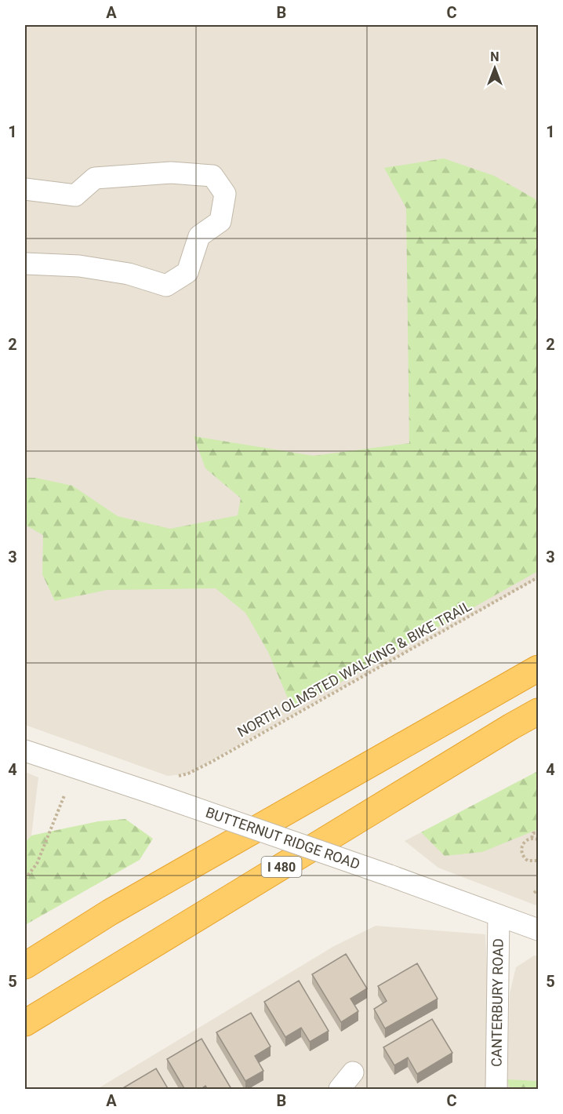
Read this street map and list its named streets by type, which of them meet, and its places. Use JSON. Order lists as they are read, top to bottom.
{
  "streets": {
    "highway": ["I 480"],
    "street": ["BUTTERNUT RIDGE ROAD", "CANTERBURY ROAD"],
    "path": ["NORTH OLMSTED WALKING & BIKE TRAIL"]
  },
  "crossings": [
    ["BUTTERNUT RIDGE ROAD", "CANTERBURY ROAD"]
  ],
  "north": "top",
  "grid": {
    "columns": ["A", "B", "C"],
    "rows": [
      "1",
      "2",
      "3",
      "4",
      "5"
    ]
  }
}
